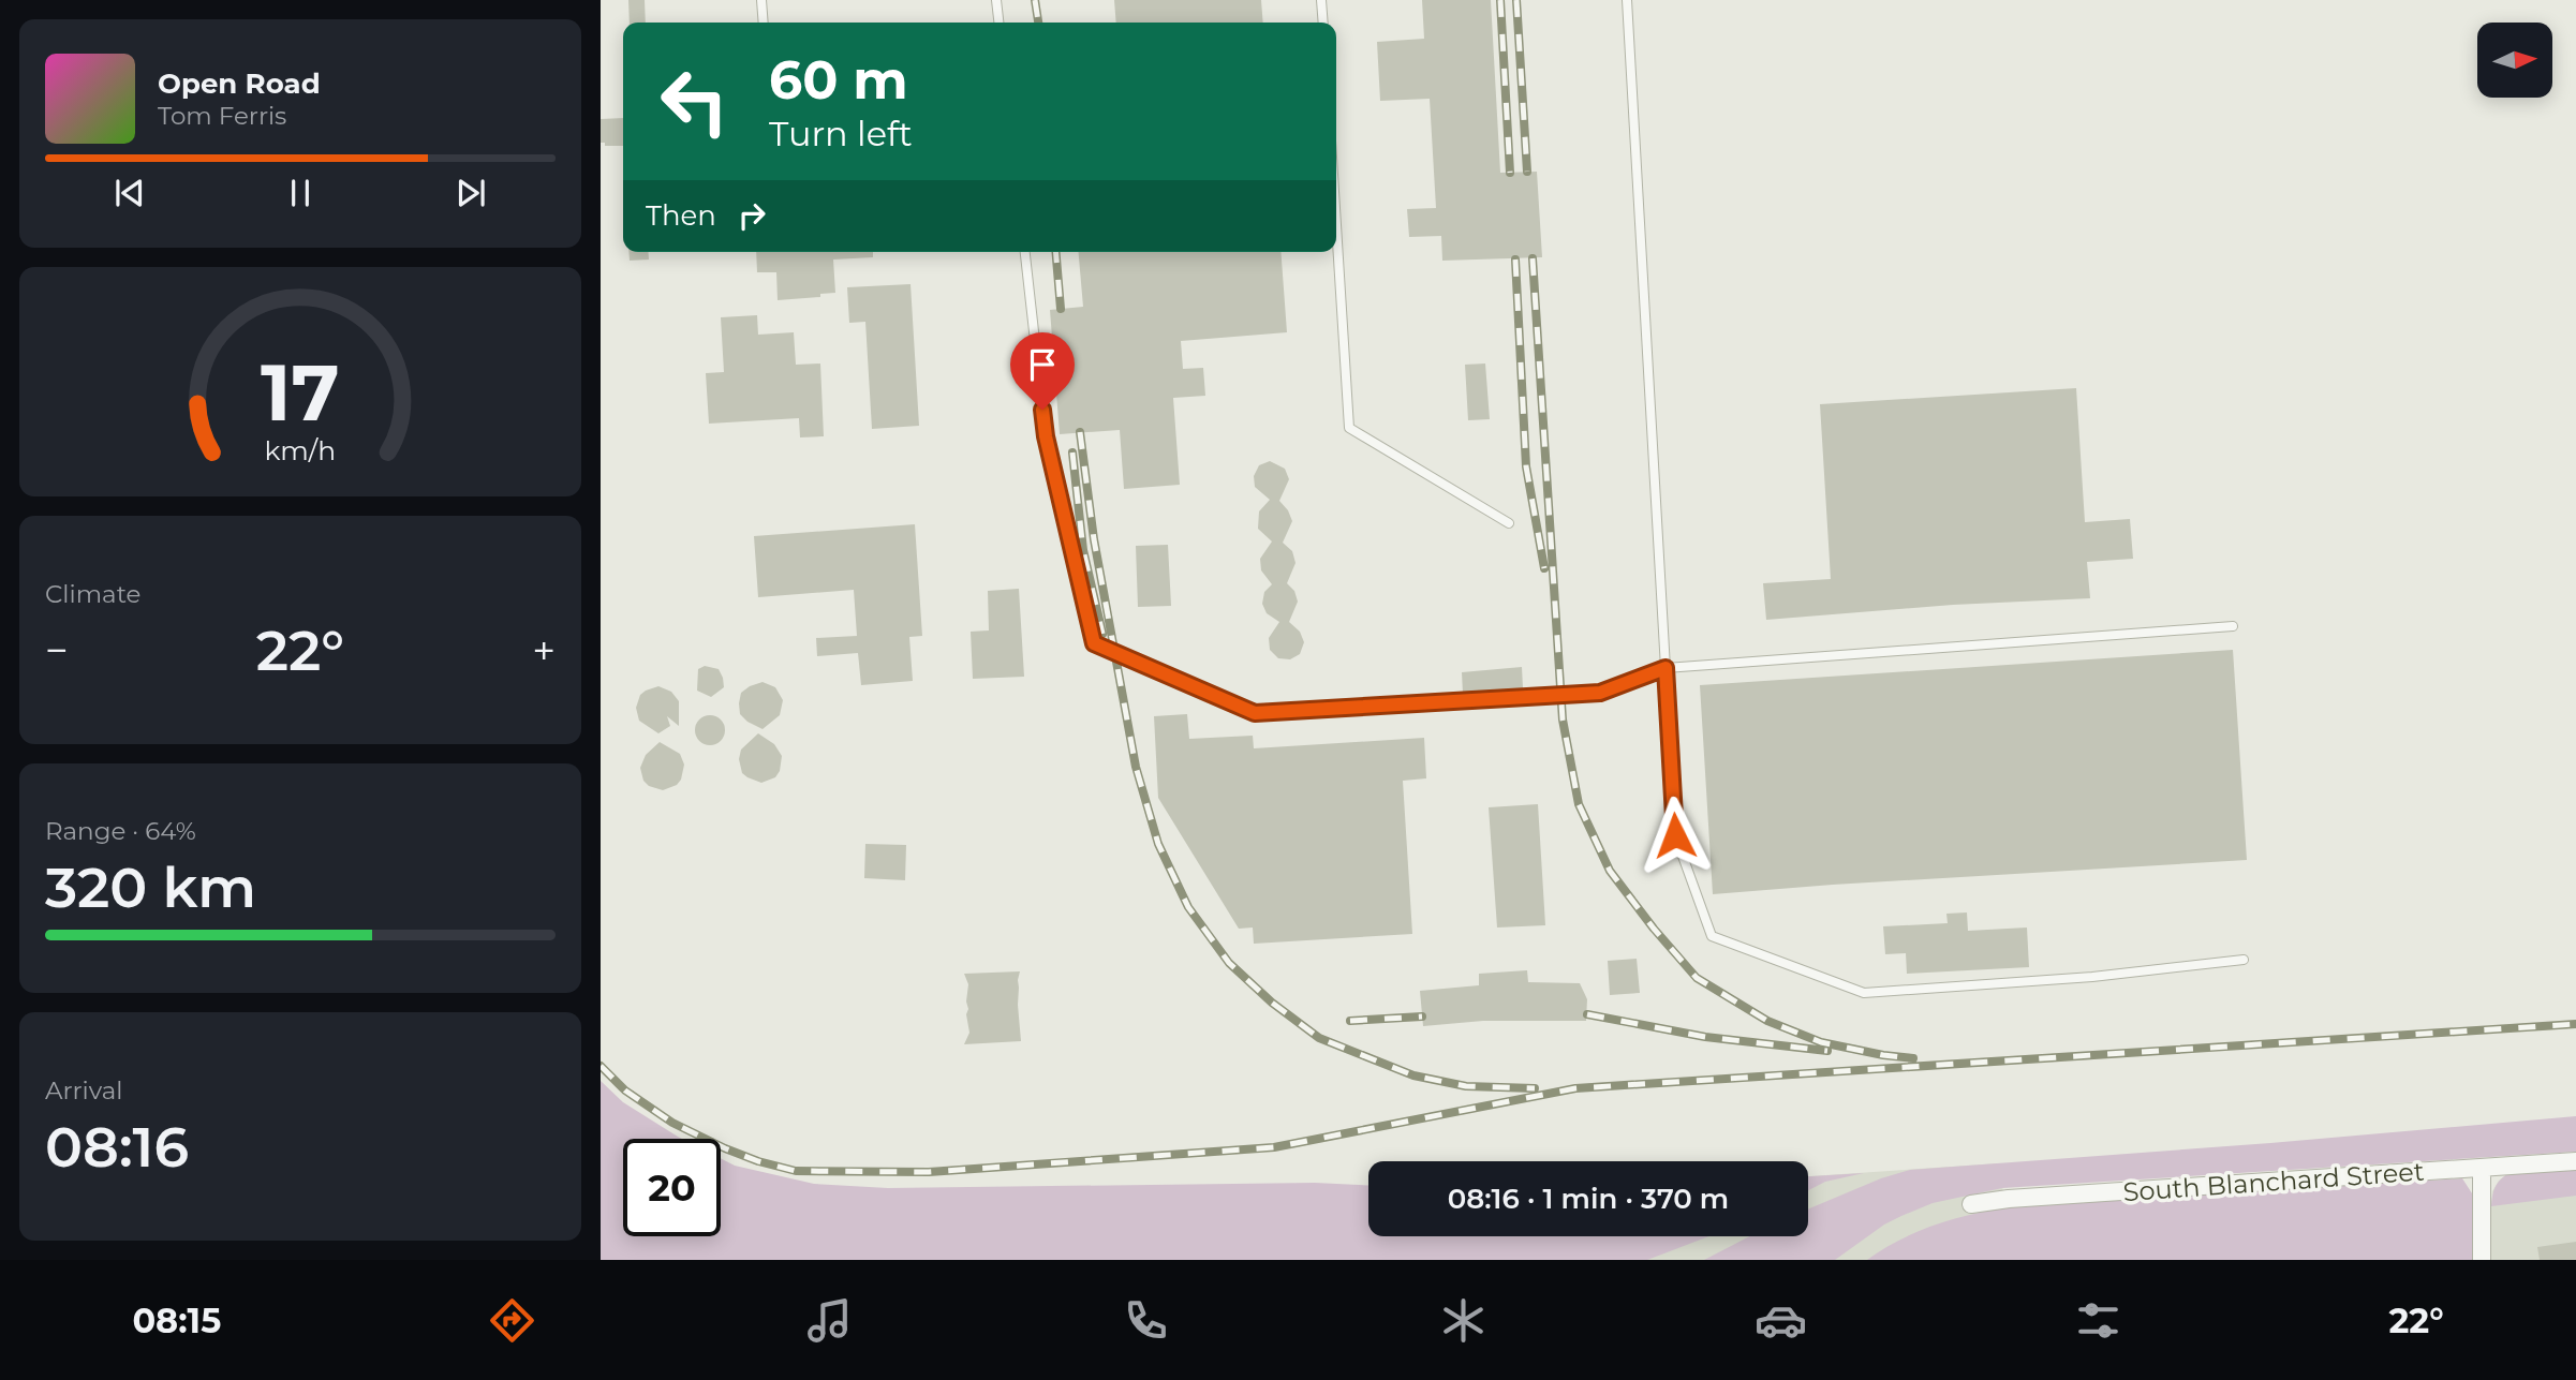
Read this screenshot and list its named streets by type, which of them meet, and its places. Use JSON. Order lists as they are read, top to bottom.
{
  "streets": {
    "street": ["South Blanchard Street"]
  },
  "north": "right",
  "page": {
    "turn": ["60 m", "Turn left"],
    "song": ["Open Road", "Tom Ferris"],
    "then": "Then",
    "tile": [
      "Climate",
      ["Range · 64%", "320 km"],
      ["Arrival", "08:16"]
    ],
    "heat": ["−", "22°", "+"],
    "limit": "20",
    "trip": "08:16 · 1 min · 370 m",
    "tabs": ["08:15", "22°"],
    "gauge": ["17", "km/h"]
  }
}
